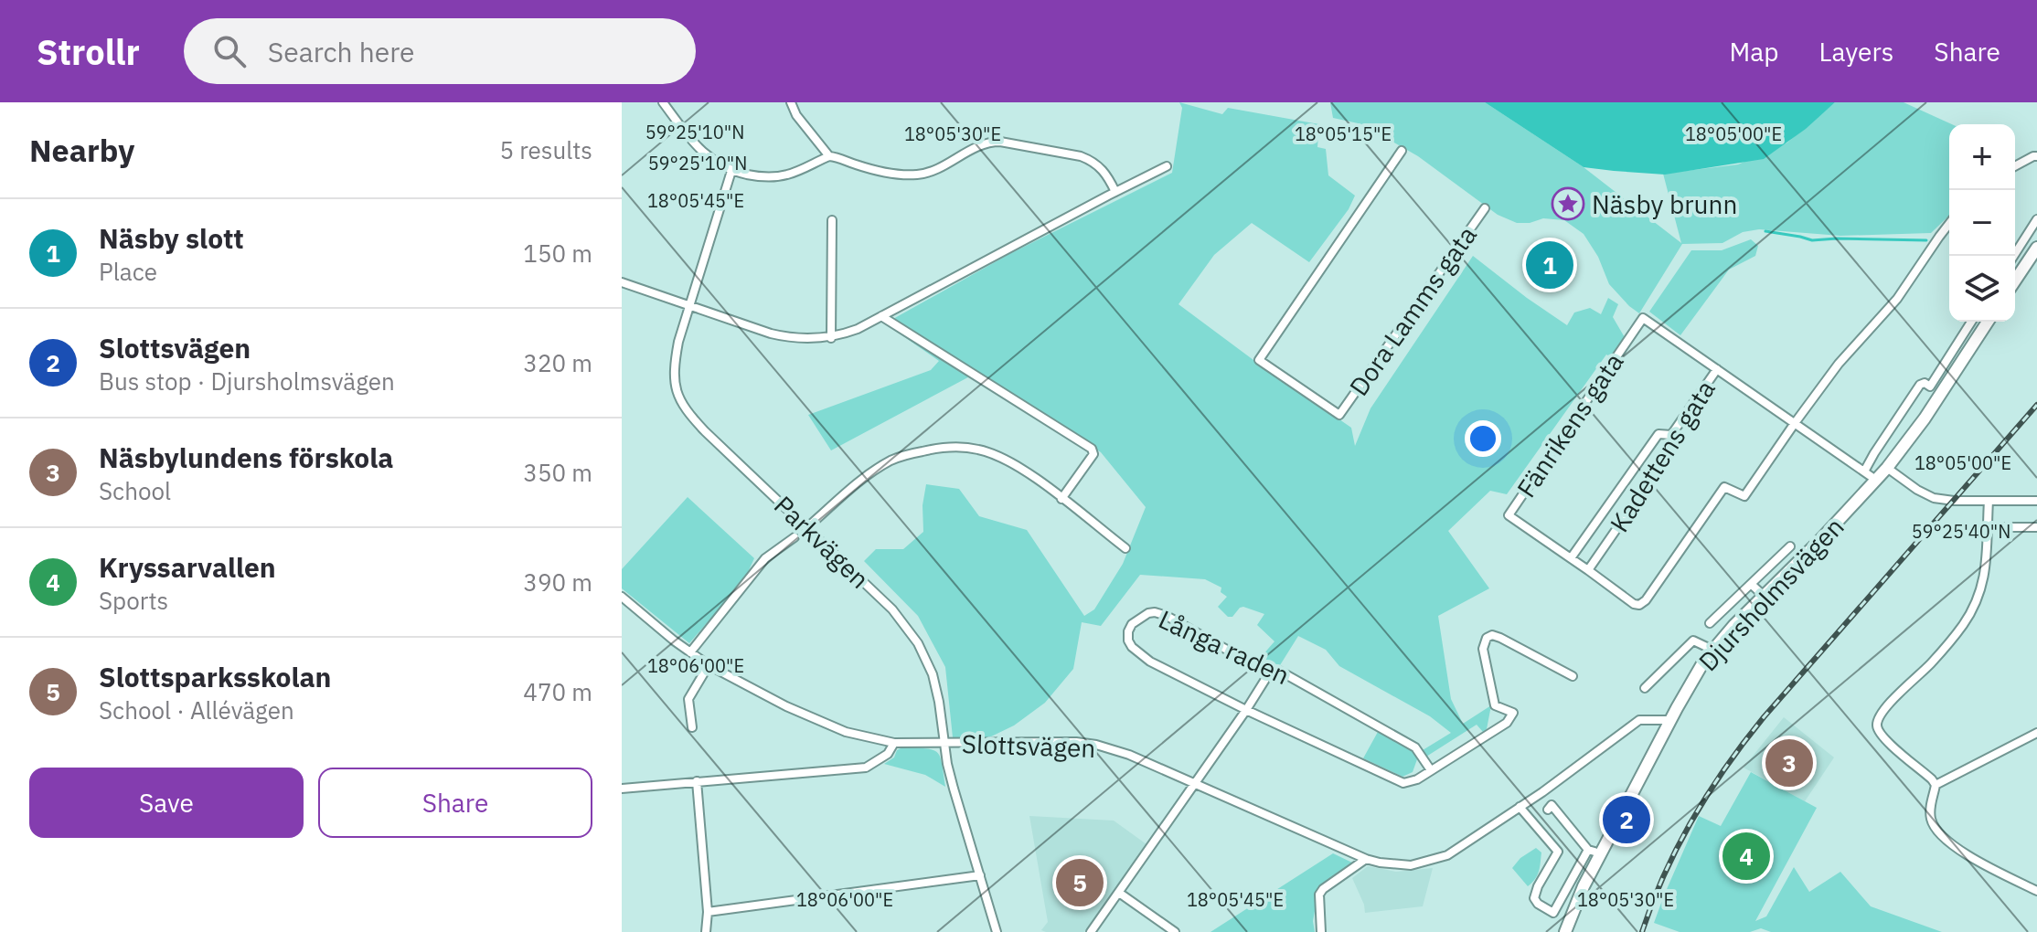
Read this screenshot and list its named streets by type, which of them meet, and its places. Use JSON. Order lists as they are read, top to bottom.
{
  "streets": {
    "street": [
      "Dora Lamms gata",
      "Fänrikens gata",
      "Kadettens gata",
      "Parkvägen",
      "Djursholmsvägen",
      "Långa raden",
      "Slottsvägen"
    ]
  },
  "crossings": [
    ["Fänrikens gata", "Kadettens gata"],
    ["Parkvägen", "Slottsvägen"],
    ["Djursholmsvägen", "Slottsvägen"]
  ],
  "places": {
    "place": ["Näsby brunn"]
  },
  "page": {
    "header": "Strollr",
    "search": "Search here",
    "nav": ["Map", "Layers", "Share"],
    "heading": ["Nearby", "5 results"],
    "map_buttons": ["+", "−"],
    "list": [
      {
        "mark": "1",
        "name": "Näsby slott",
        "note": "Place",
        "value": "150 m"
      },
      {
        "mark": "2",
        "name": "Slottsvägen",
        "note": "Bus stop · Djursholmsvägen",
        "value": "320 m"
      },
      {
        "mark": "3",
        "name": "Näsbylundens förskola",
        "note": "School",
        "value": "350 m"
      },
      {
        "mark": "4",
        "name": "Kryssarvallen",
        "note": "Sports",
        "value": "390 m"
      },
      {
        "mark": "5",
        "name": "Slottsparksskolan",
        "note": "School · Allévägen",
        "value": "470 m"
      }
    ],
    "pins": [
      "1",
      "3",
      "2",
      "4",
      "5"
    ],
    "buttons": ["Save", "Share"]
  },
  "coordinates": [
    "59°25'10\"N",
    "18°05'30\"E",
    "18°05'15\"E",
    "18°05'00\"E",
    "18°05'45\"E",
    "59°25'40\"N",
    "18°06'00\"E"
  ]
}
